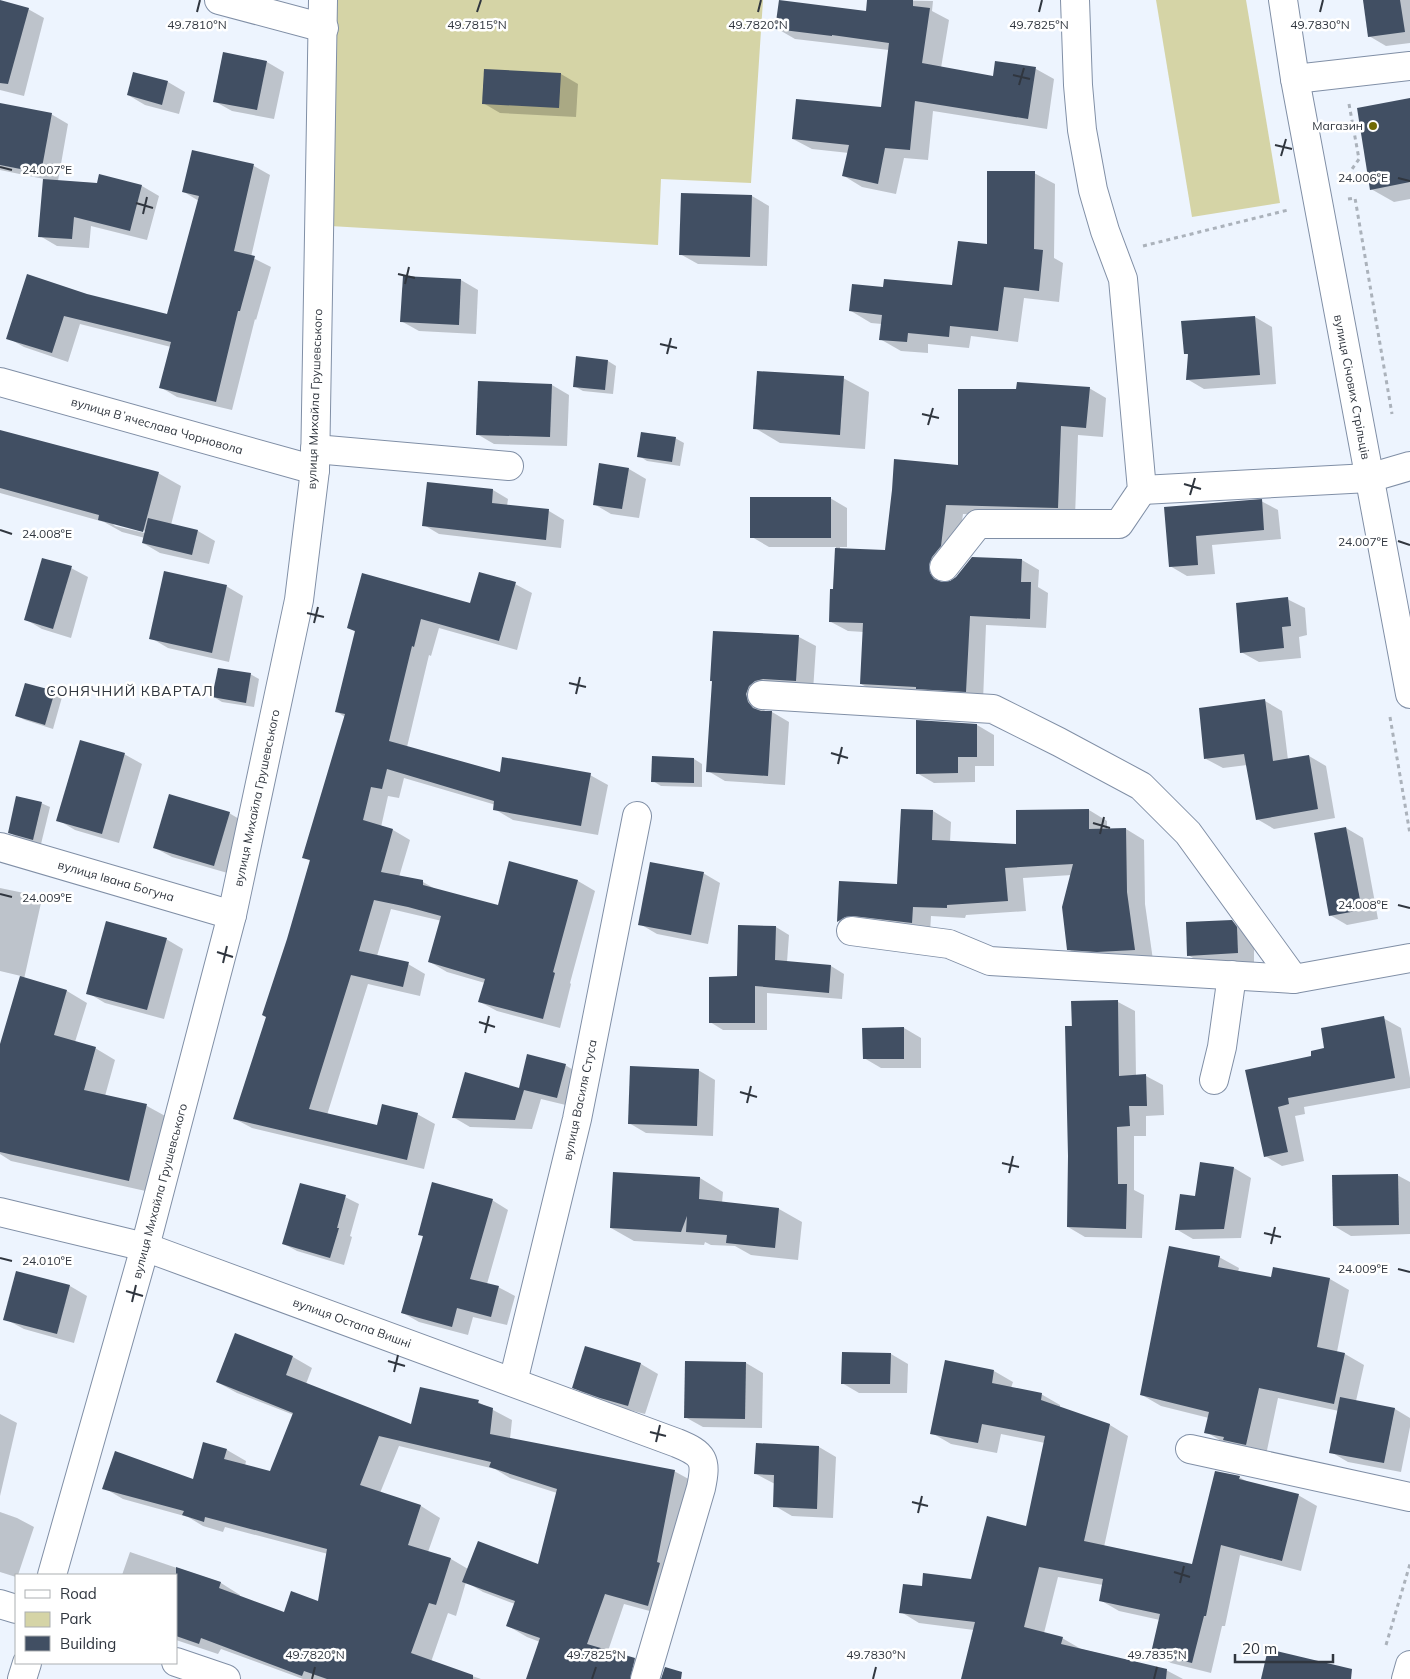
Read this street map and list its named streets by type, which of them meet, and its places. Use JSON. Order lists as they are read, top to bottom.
{
  "streets": {
    "street": [
      "вулиця Січових Стрільців",
      "вулиця Михайла Грушевського",
      "вулиця Вʼячеслава Чорновола",
      "вулиця Івана Богуна",
      "вулиця Василя Стуса",
      "вулиця Остапа Вишні"
    ]
  },
  "crossings": [
    ["вулиця Михайла Грушевського", "вулиця Вʼячеслава Чорновола"],
    ["вулиця Михайла Грушевського", "вулиця Івана Богуна"],
    ["вулиця Михайла Грушевського", "вулиця Остапа Вишні"],
    ["вулиця Василя Стуса", "вулиця Остапа Вишні"]
  ],
  "districts": ["СОНЯЧНИЙ КВАРТАЛ"],
  "places": ["Магазин"],
  "legend": ["Road", "Park", "Building"],
  "scale_bar": "20 m",
  "coordinates": [
    "49.7810°N",
    "49.7815°N",
    "49.7820°N",
    "49.7825°N",
    "49.7830°N",
    "24.007°E",
    "24.006°E",
    "24.008°E",
    "24.009°E",
    "24.010°E",
    "49.7835°N"
  ]
}
